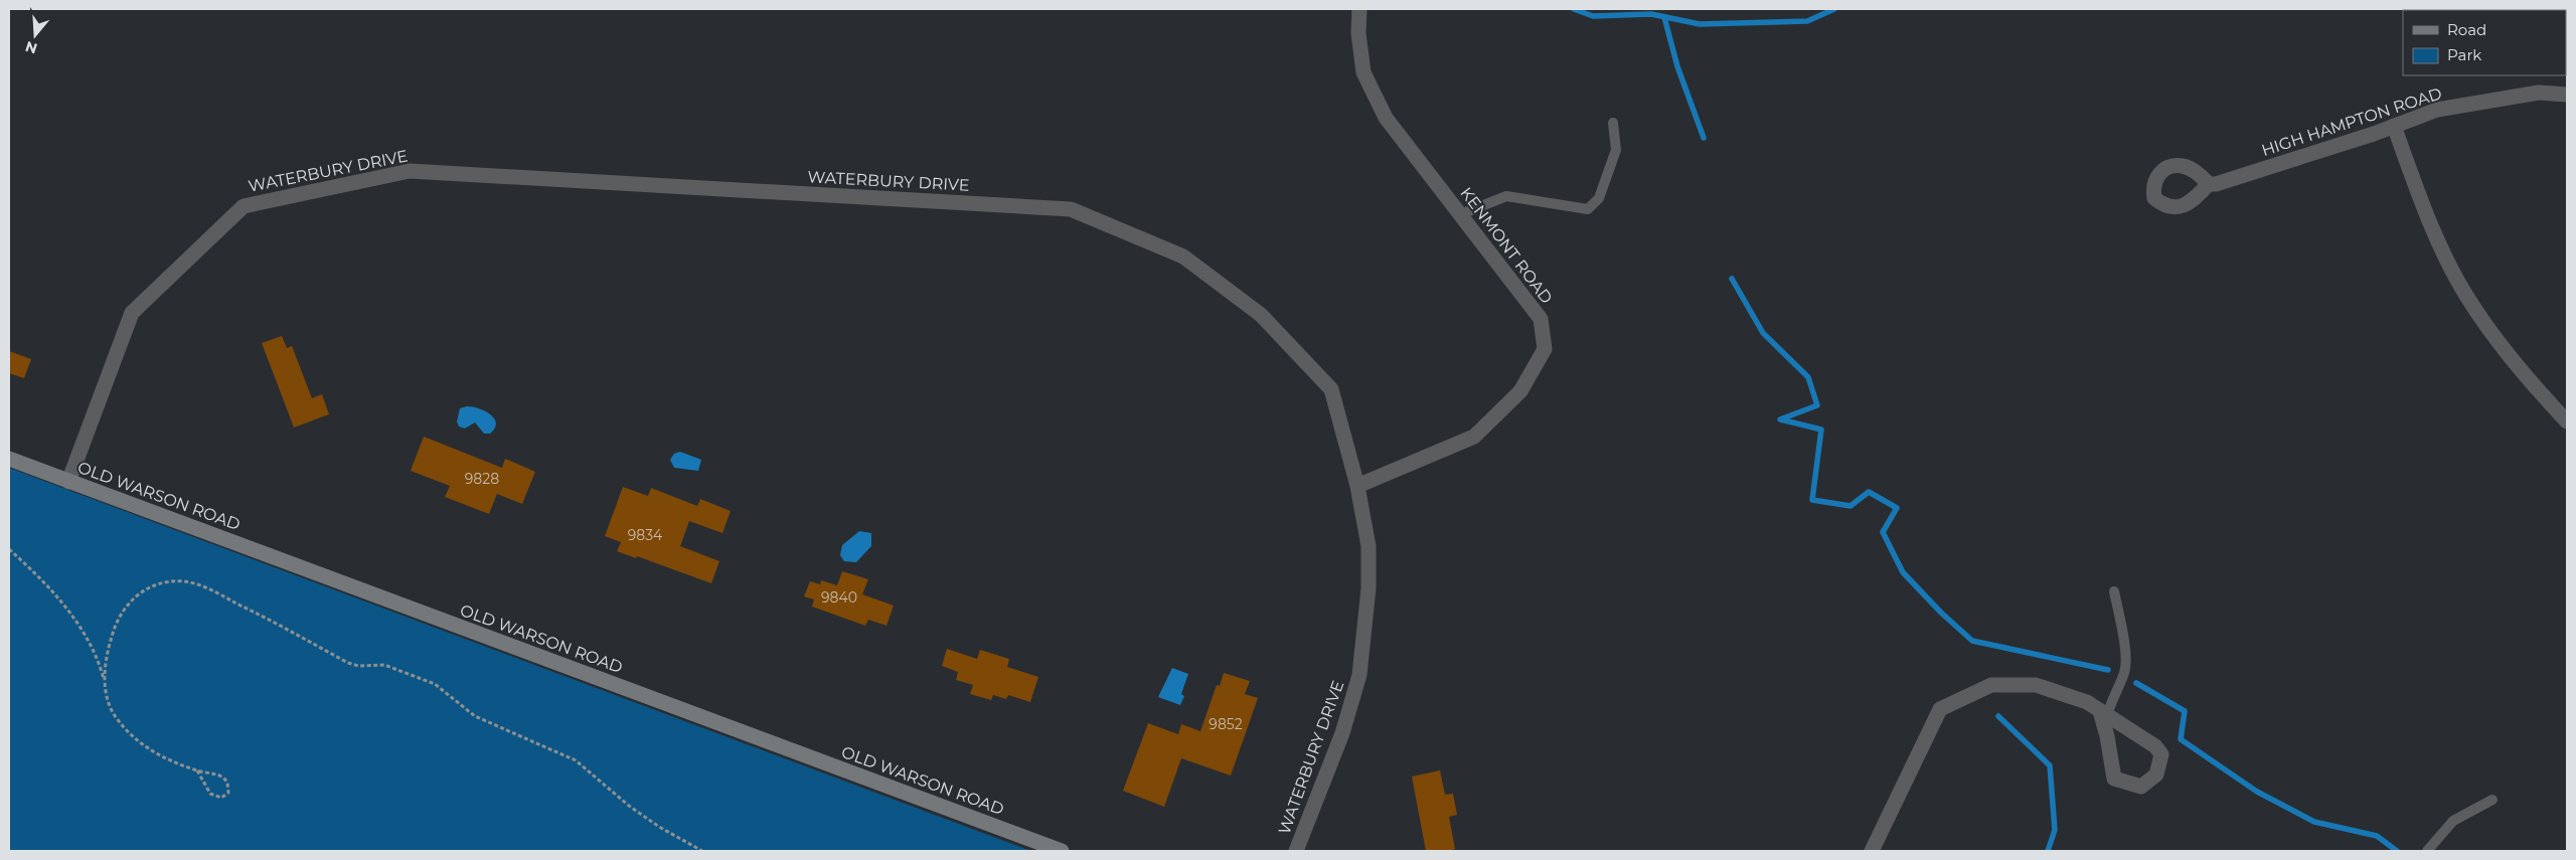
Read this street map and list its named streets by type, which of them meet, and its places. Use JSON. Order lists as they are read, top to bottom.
{
  "streets": {
    "street": [
      "HIGH HAMPTON ROAD",
      "WATERBURY DRIVE",
      "KENMONT ROAD",
      "OLD WARSON ROAD"
    ]
  },
  "crossings": [
    ["WATERBURY DRIVE", "KENMONT ROAD"],
    ["WATERBURY DRIVE", "OLD WARSON ROAD"]
  ],
  "house_numbers": [
    "9828",
    "9834",
    "9840",
    "9852"
  ],
  "legend": ["Road", "Park"],
  "north": "bottom"
}
